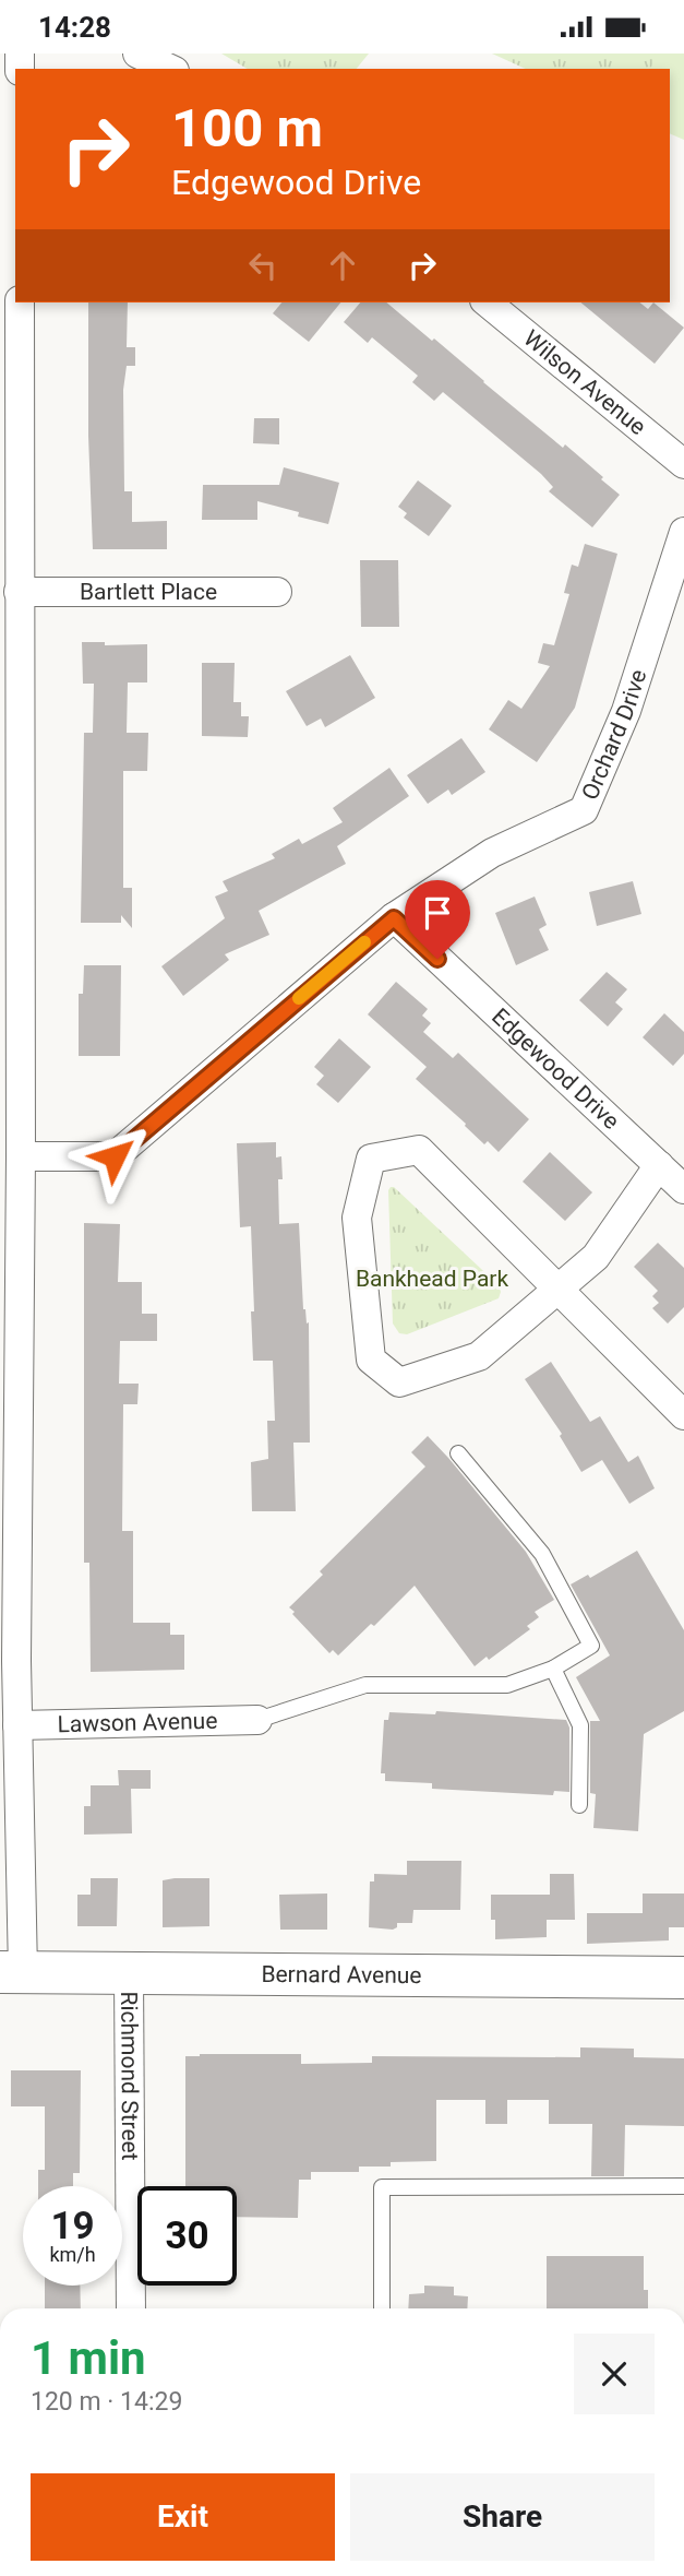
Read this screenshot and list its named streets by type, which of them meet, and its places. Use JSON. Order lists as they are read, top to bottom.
{
  "streets": {
    "street": [
      "Wilson Avenue",
      "Bartlett Place",
      "Orchard Drive",
      "Edgewood Drive",
      "Lawson Avenue",
      "Bernard Avenue",
      "Richmond Street"
    ]
  },
  "crossings": [
    ["Orchard Drive", "Edgewood Drive"],
    ["Bernard Avenue", "Richmond Street"]
  ],
  "parks": ["Bankhead Park"],
  "page": {
    "status": "14:28",
    "turn": ["100 m", "Edgewood Drive"],
    "speed": "19 km/h",
    "limit": "30",
    "heading": ["1 min", "120 m · 14:29"],
    "buttons": ["Exit", "Share"]
  }
}
